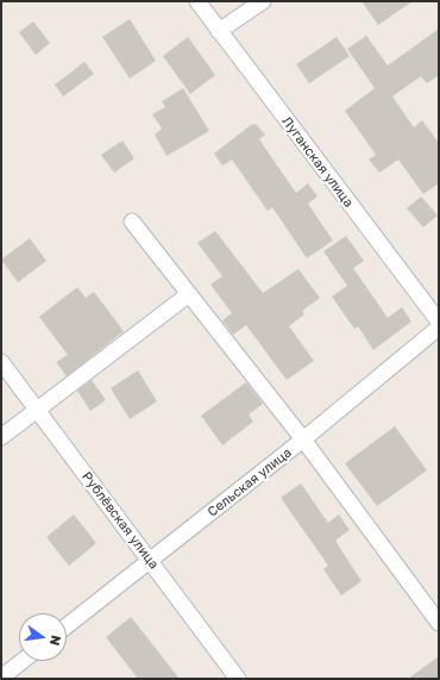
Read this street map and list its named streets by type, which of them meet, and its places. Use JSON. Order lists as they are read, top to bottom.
{
  "streets": {
    "street": ["Луганская улица", "Сельская улица", "Рублёвская улица"]
  },
  "crossings": [
    ["Сельская улица", "Рублёвская улица"]
  ],
  "north": "right"
}
